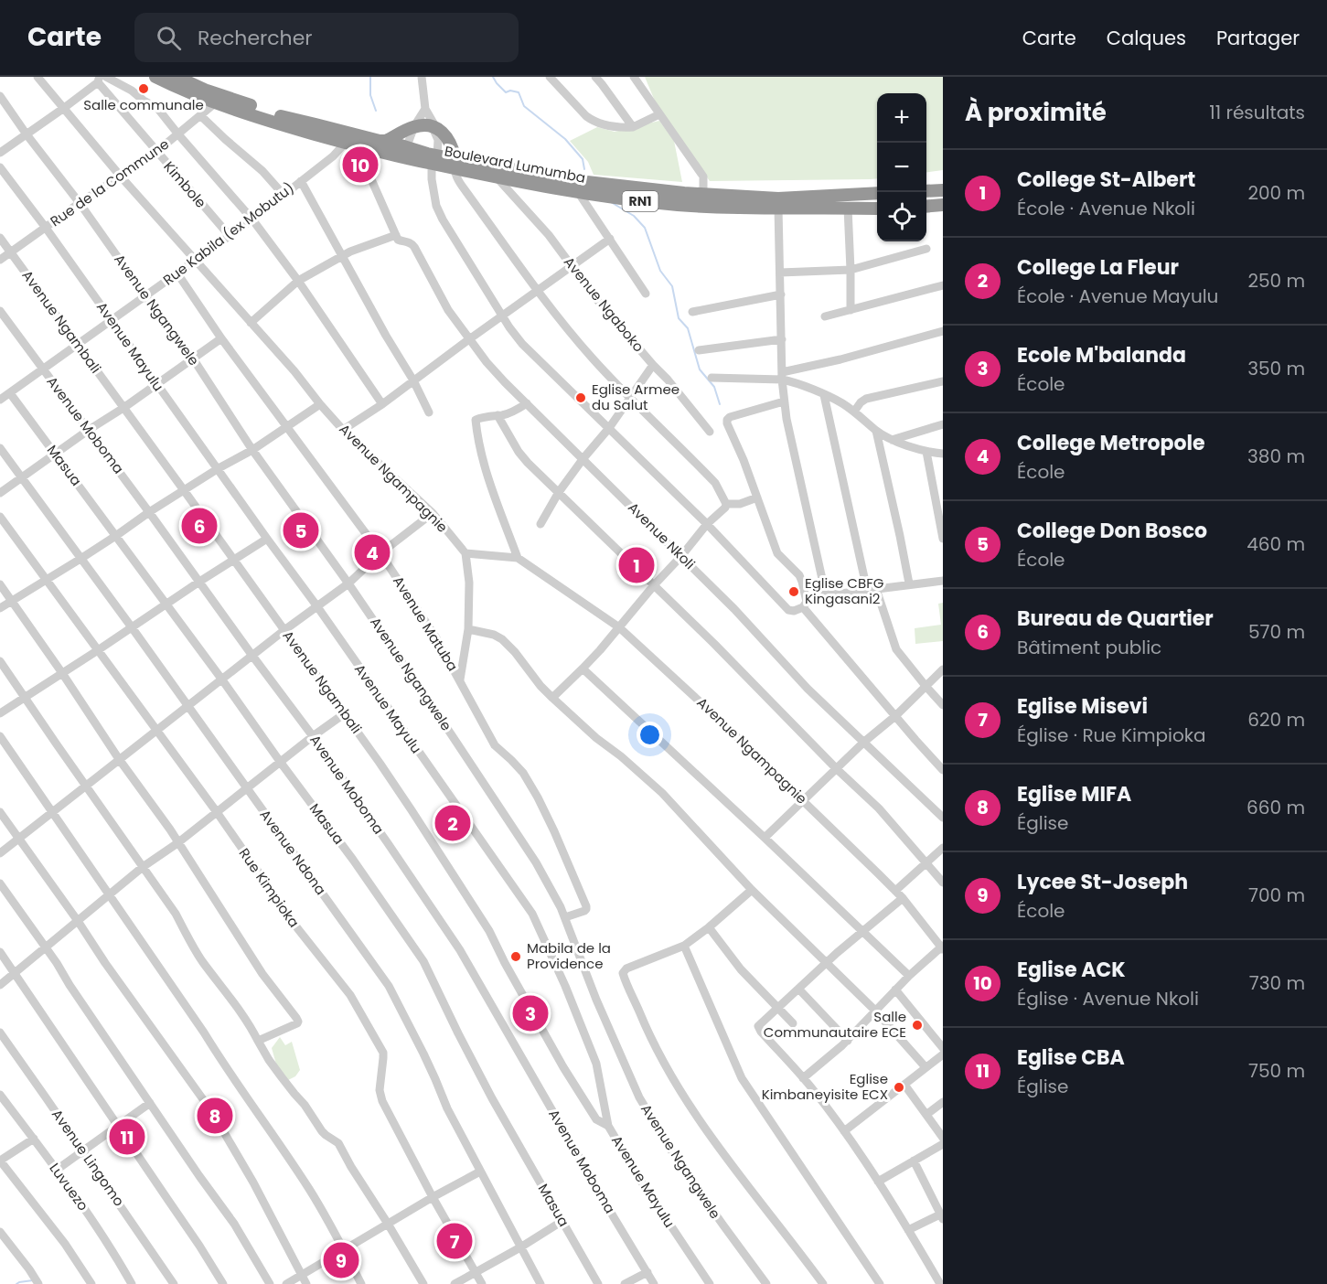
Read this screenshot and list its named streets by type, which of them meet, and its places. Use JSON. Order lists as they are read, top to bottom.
{
  "streets": {
    "highway": ["Boulevard Lumumba", "RN1"],
    "street": [
      "Rue de la Commune",
      "Kimbole",
      "Rue Kabila (ex Mobutu)",
      "Avenue Ngaboko",
      "Avenue Ngangwele",
      "Avenue Ngambali",
      "Avenue Mayulu",
      "Avenue Moboma",
      "Masua",
      "Avenue Ngampagnie",
      "Avenue Nkoli",
      "Avenue Matuba",
      "Avenue Ndona",
      "Rue Kimpioka",
      "Avenue Lingomo",
      "Luvuezo"
    ]
  },
  "crossings": [
    ["Boulevard Lumumba", "Rue de la Commune"],
    ["Boulevard Lumumba", "Rue Kabila (ex Mobutu)"],
    ["Boulevard Lumumba", "Avenue Ngaboko"],
    ["Rue de la Commune", "Kimbole"],
    ["Rue de la Commune", "Avenue Ngangwele"],
    ["Rue de la Commune", "Avenue Ngambali"],
    ["Rue de la Commune", "Avenue Mayulu"],
    ["Rue de la Commune", "Avenue Ngampagnie"],
    ["Kimbole", "Rue Kabila (ex Mobutu)"],
    ["Rue Kabila (ex Mobutu)", "Avenue Ngangwele"],
    ["Rue Kabila (ex Mobutu)", "Avenue Ngambali"],
    ["Rue Kabila (ex Mobutu)", "Avenue Mayulu"],
    ["Rue Kabila (ex Mobutu)", "Avenue Moboma"],
    ["Rue Kabila (ex Mobutu)", "Masua"],
    ["Rue Kabila (ex Mobutu)", "Avenue Ngampagnie"],
    ["Rue Kabila (ex Mobutu)", "Avenue Matuba"],
    ["Avenue Ngangwele", "Avenue Matuba"],
    ["Avenue Ngambali", "Avenue Mayulu"]
  ],
  "places": [
    "Salle communale",
    "Eglise Armee du Salut",
    "Eglise CBFG Kingasani2",
    "Mabila de la Providence",
    "Salle Communautaire ECE",
    "Eglise Kimbaneyisite ECX"
  ],
  "page": {
    "header": "Carte",
    "search": "Rechercher",
    "nav": ["Carte", "Calques", "Partager"],
    "heading": ["À proximité", "11 résultats"],
    "map_buttons": ["+", "−"],
    "pins": [
      "10",
      "6",
      "5",
      "4",
      "1",
      "2",
      "3",
      "8",
      "11",
      "7",
      "9"
    ],
    "list": [
      {
        "mark": "1",
        "name": "College St-Albert",
        "note": "École · Avenue Nkoli",
        "value": "200 m"
      },
      {
        "mark": "2",
        "name": "College La Fleur",
        "note": "École · Avenue Mayulu",
        "value": "250 m"
      },
      {
        "mark": "3",
        "name": "Ecole M'balanda",
        "note": "École",
        "value": "350 m"
      },
      {
        "mark": "4",
        "name": "College Metropole",
        "note": "École",
        "value": "380 m"
      },
      {
        "mark": "5",
        "name": "College Don Bosco",
        "note": "École",
        "value": "460 m"
      },
      {
        "mark": "6",
        "name": "Bureau de Quartier",
        "note": "Bâtiment public",
        "value": "570 m"
      },
      {
        "mark": "7",
        "name": "Eglise Misevi",
        "note": "Église · Rue Kimpioka",
        "value": "620 m"
      },
      {
        "mark": "8",
        "name": "Eglise MIFA",
        "note": "Église",
        "value": "660 m"
      },
      {
        "mark": "9",
        "name": "Lycee St-Joseph",
        "note": "École",
        "value": "700 m"
      },
      {
        "mark": "10",
        "name": "Eglise ACK",
        "note": "Église · Avenue Nkoli",
        "value": "730 m"
      },
      {
        "mark": "11",
        "name": "Eglise CBA",
        "note": "Église",
        "value": "750 m"
      }
    ]
  }
}
